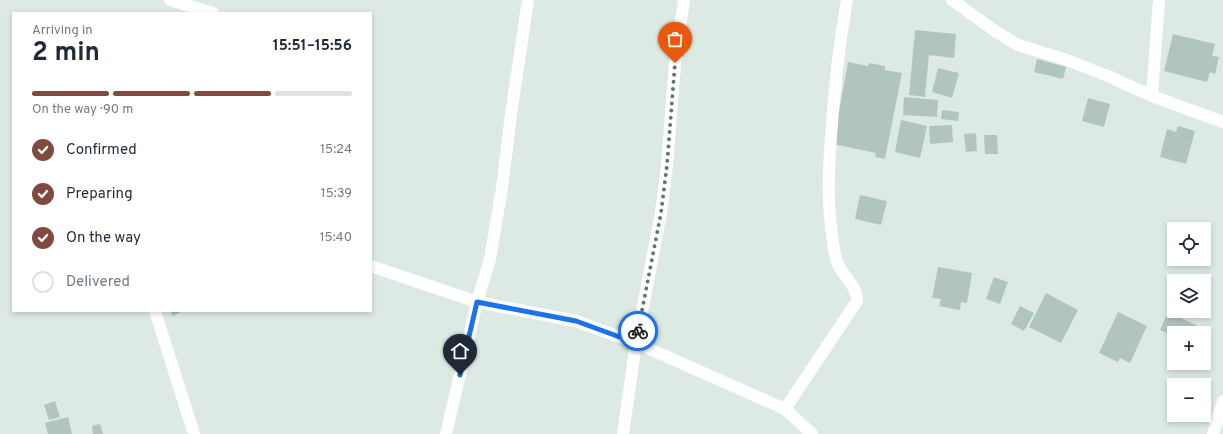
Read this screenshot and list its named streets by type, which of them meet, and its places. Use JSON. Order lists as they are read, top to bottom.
{
  "page": {
    "heading": ["2 min", "Arriving in", "15:51–15:56"],
    "bar": "On the way · 90 m",
    "list": [
      ["Confirmed", "15:24"],
      ["Preparing", "15:39"],
      ["On the way", "15:40"],
      "Delivered"
    ],
    "map_buttons": ["+", "−"]
  }
}
